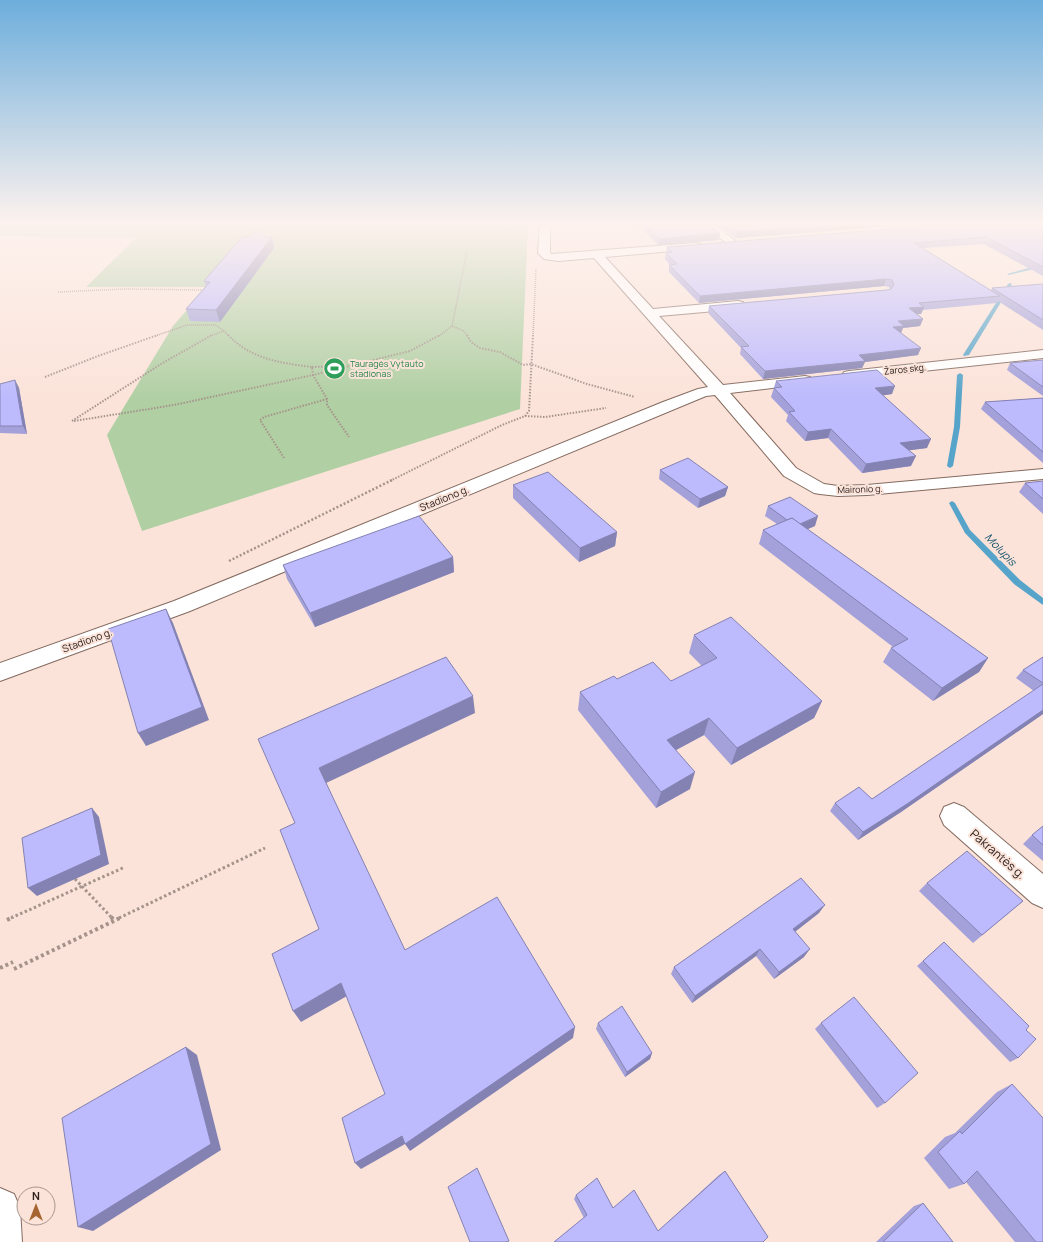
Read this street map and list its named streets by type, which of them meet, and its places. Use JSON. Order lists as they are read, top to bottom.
{
  "streets": {
    "street": [
      "Žaros skg.",
      "Maironio g.",
      "Stadiono g.",
      "Pakrantės g."
    ]
  },
  "crossings": [
    ["Maironio g.", "Stadiono g."]
  ],
  "water": ["Molupis"],
  "places": {
    "sports": ["Tauragės Vytauto stadionas"]
  },
  "north": "top"
}
